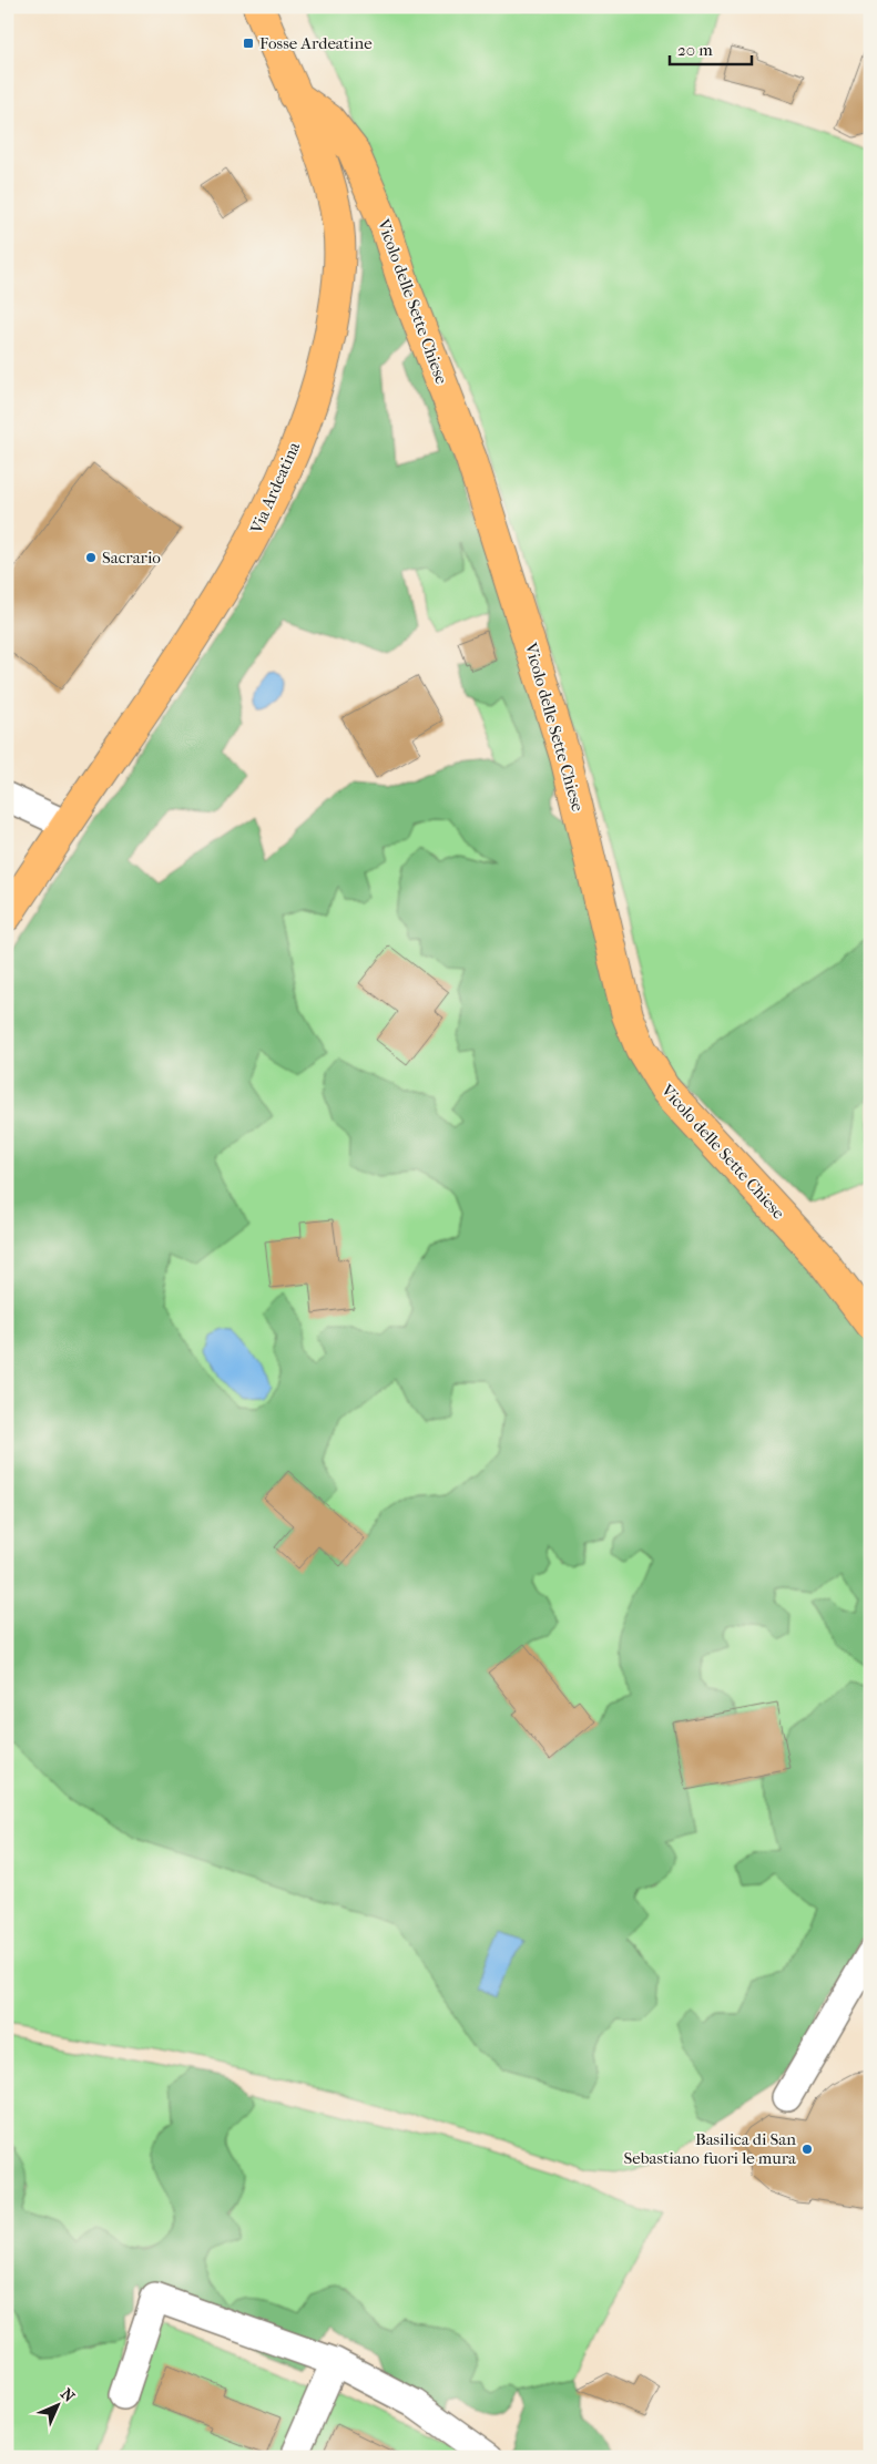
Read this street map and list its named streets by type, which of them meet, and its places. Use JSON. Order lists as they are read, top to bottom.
{
  "streets": {
    "main road": ["Vicolo delle Sette Chiese", "Via Ardeatina"]
  },
  "crossings": [
    ["Vicolo delle Sette Chiese", "Via Ardeatina"]
  ],
  "places": {
    "transit": ["Fosse Ardeatine"],
    "other": ["Sacrario", "Basilica di San Sebastiano fuori le mura"]
  },
  "scale_bar": "20 m",
  "north": "top right"
}
